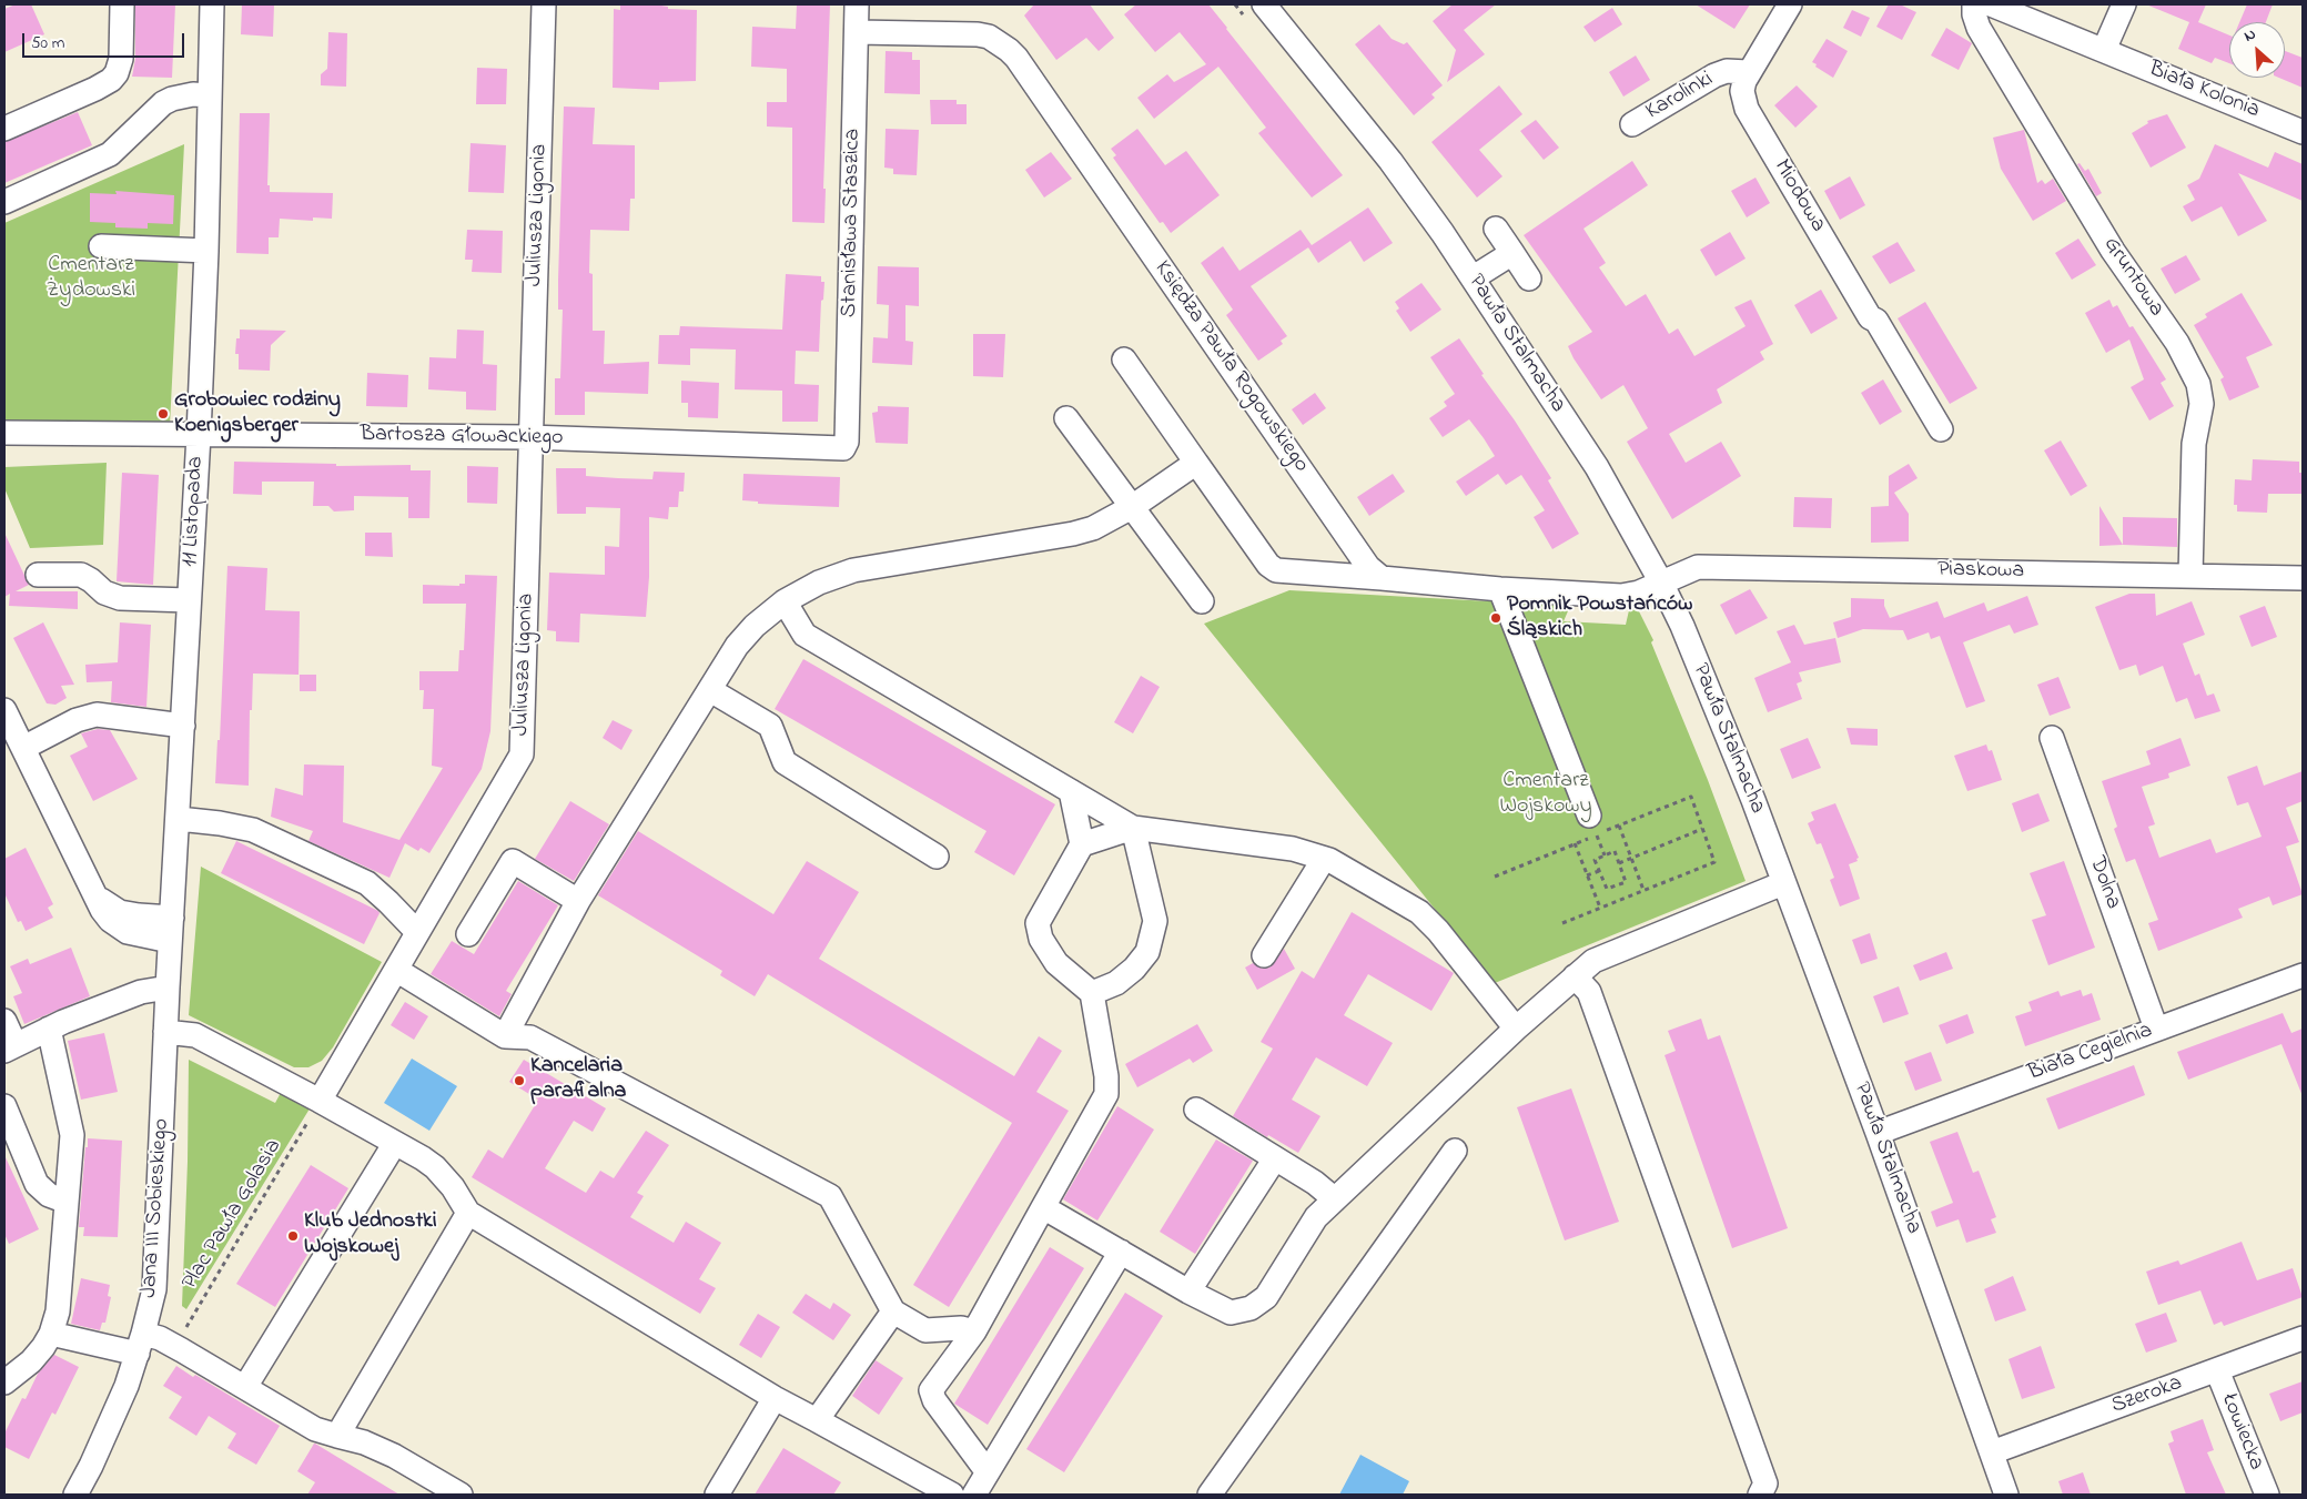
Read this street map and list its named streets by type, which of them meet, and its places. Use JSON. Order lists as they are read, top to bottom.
{
  "streets": {
    "street": [
      "Biała Kolonia",
      "Karolinki",
      "Miodowa",
      "Juliusza Ligonia",
      "Stanisława Staszica",
      "Gruntowa",
      "Pawła Stalmacha",
      "Księdza Pawła Rogowskiego",
      "Bartosza Głowackiego",
      "11 Listopada",
      "Piaskowa",
      "Dolna",
      "Biała Cegielnia",
      "Jana III Sobieskiego",
      "Szeroka",
      "Łowiecka"
    ],
    "path": ["Plac Pawła Golasia"]
  },
  "crossings": [
    ["Karolinki", "Miodowa"],
    ["Juliusza Ligonia", "Bartosza Głowackiego"],
    ["Juliusza Ligonia", "Plac Pawła Golasia"],
    ["Stanisława Staszica", "Księdza Pawła Rogowskiego"],
    ["Stanisława Staszica", "Bartosza Głowackiego"],
    ["Gruntowa", "Piaskowa"],
    ["Pawła Stalmacha", "Piaskowa"],
    ["Pawła Stalmacha", "Biała Cegielnia"],
    ["Pawła Stalmacha", "Szeroka"],
    ["Bartosza Głowackiego", "11 Listopada"],
    ["11 Listopada", "Jana III Sobieskiego"],
    ["Dolna", "Biała Cegielnia"],
    ["Szeroka", "Łowiecka"]
  ],
  "parks": ["Cmentarz Żydowski", "Cmentarz Wojskowy"],
  "places": [
    "Grobowiec rodziny Koenigsberger",
    "Pomnik Powstańców Śląskich",
    "Kancelaria parafialna",
    "Klub Jednostki Wojskowej"
  ],
  "scale_bar": "50 m",
  "north": "top left"
}
